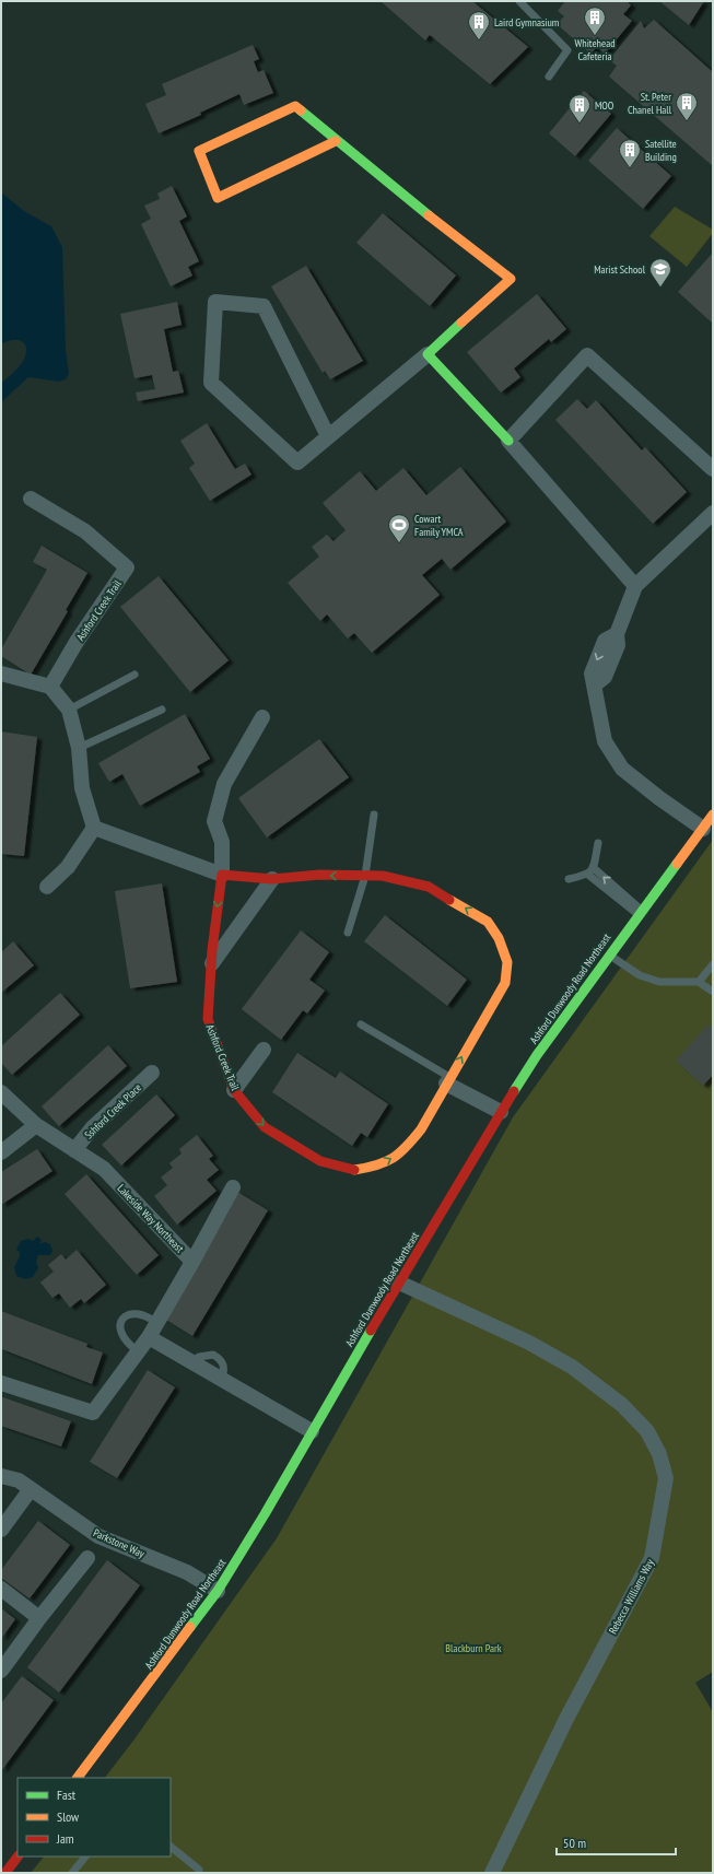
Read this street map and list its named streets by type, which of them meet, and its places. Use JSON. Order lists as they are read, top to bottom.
{
  "streets": {
    "street": [
      "Ashford Creek Trail",
      "Ashford Dunwoody Road Northeast",
      "Sshford Creek Place",
      "Lakeside Way Northeast",
      "Parkstone Way",
      "Rebecca Williams Way"
    ]
  },
  "crossings": [
    ["Ashford Dunwoody Road Northeast", "Parkstone Way"],
    ["Ashford Dunwoody Road Northeast", "Rebecca Williams Way"],
    ["Sshford Creek Place", "Lakeside Way Northeast"]
  ],
  "parks": ["Blackburn Park"],
  "places": {
    "building": [
      "Whitehead Cafeteria",
      "Laird Gymnasium",
      "St. Peter Chanel Hall",
      "MOO",
      "Satellite Building"
    ],
    "school or university": ["Marist School"],
    "sports": ["Cowart Family YMCA"]
  },
  "legend": ["Fast", "Slow", "Jam"],
  "scale_bar": "50 m"
}
